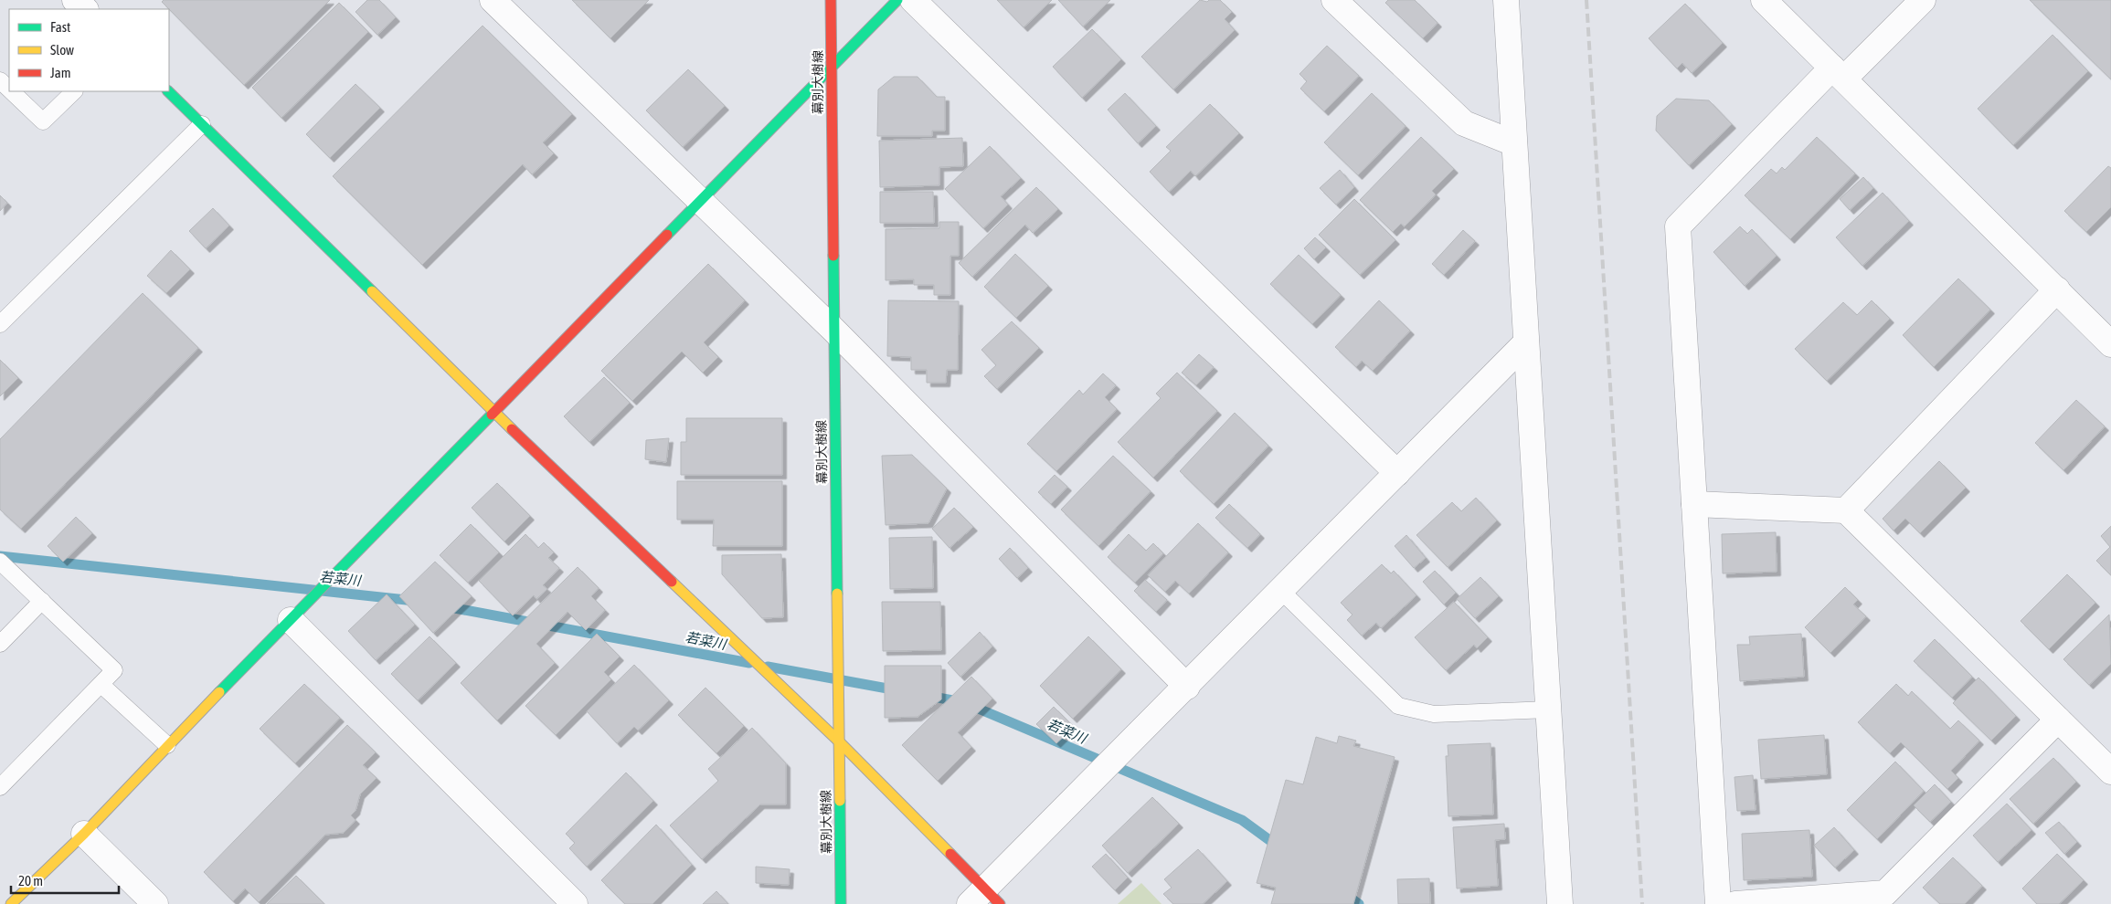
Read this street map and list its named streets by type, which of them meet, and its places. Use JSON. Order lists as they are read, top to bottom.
{
  "streets": {
    "street": ["幕別大樹線"]
  },
  "water": ["若菜川"],
  "legend": ["Fast", "Slow", "Jam"],
  "scale_bar": "20 m"
}
